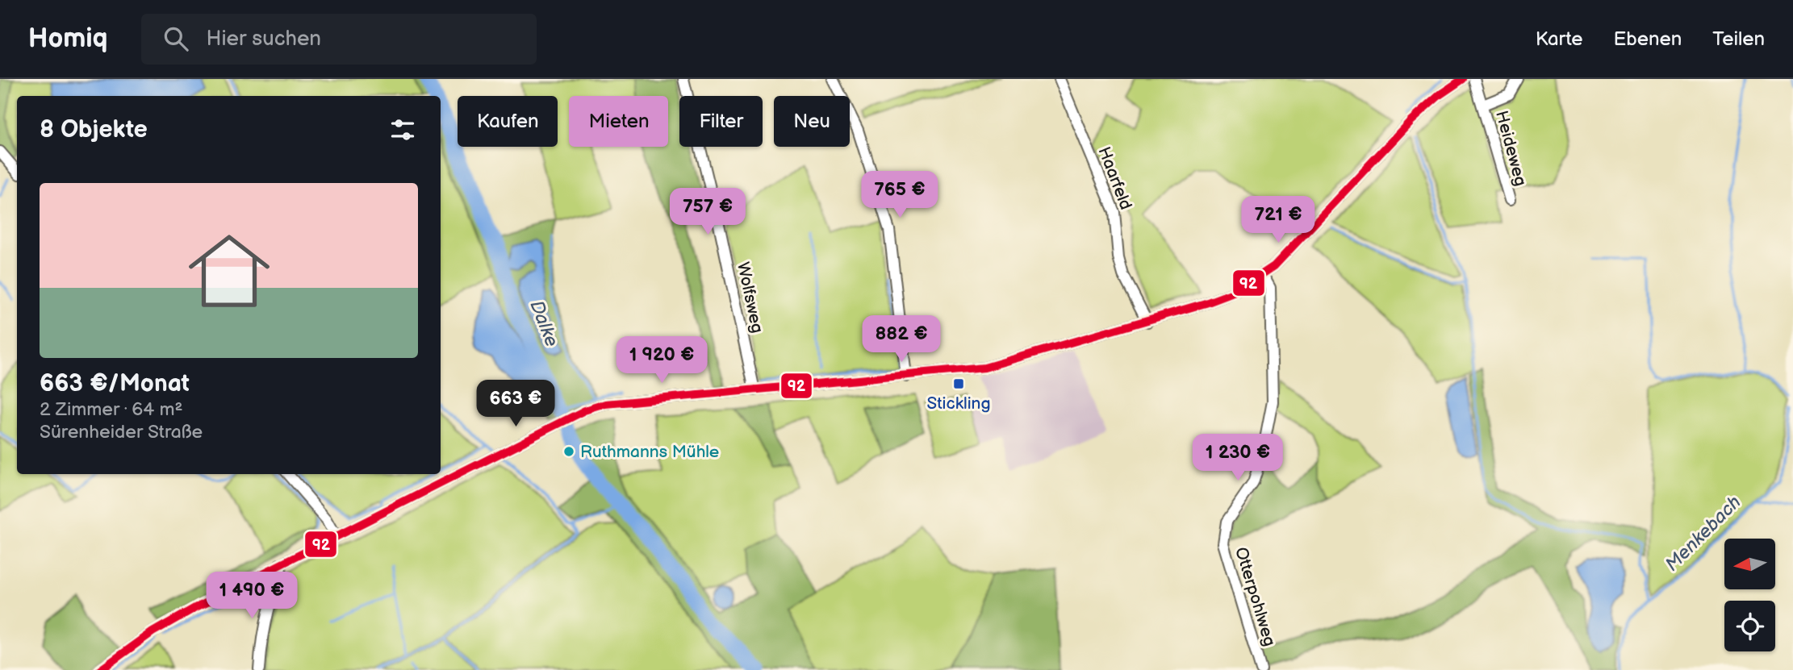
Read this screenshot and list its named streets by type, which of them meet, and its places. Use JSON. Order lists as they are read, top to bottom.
{
  "streets": {
    "street": [
      "Heideweg",
      "Haarfeld",
      "Wolfsweg",
      "Otterpohlweg"
    ]
  },
  "water": ["Dalke", "Menkebach"],
  "places": {
    "transit": ["Stickling"],
    "other": ["Ruthmanns Mühle"]
  },
  "lines": ["transit line 92"],
  "north": "left",
  "page": {
    "header": "Homiq",
    "search": "Hier suchen",
    "nav": ["Karte", "Ebenen", "Teilen"],
    "chip": [
      "Kaufen",
      "Mieten",
      "Filter",
      "Neu"
    ],
    "heading": "8 Objekte",
    "list": [
      {
        "name": "663 €/Monat",
        "note": "2 Zimmer · 64 m² · Sürenheider Straße"
      }
    ],
    "price": [
      "765 €",
      "757 €",
      "721 €",
      "882 €",
      "1 920 €",
      "663 €",
      "1 230 €",
      "1 490 €"
    ]
  }
}
